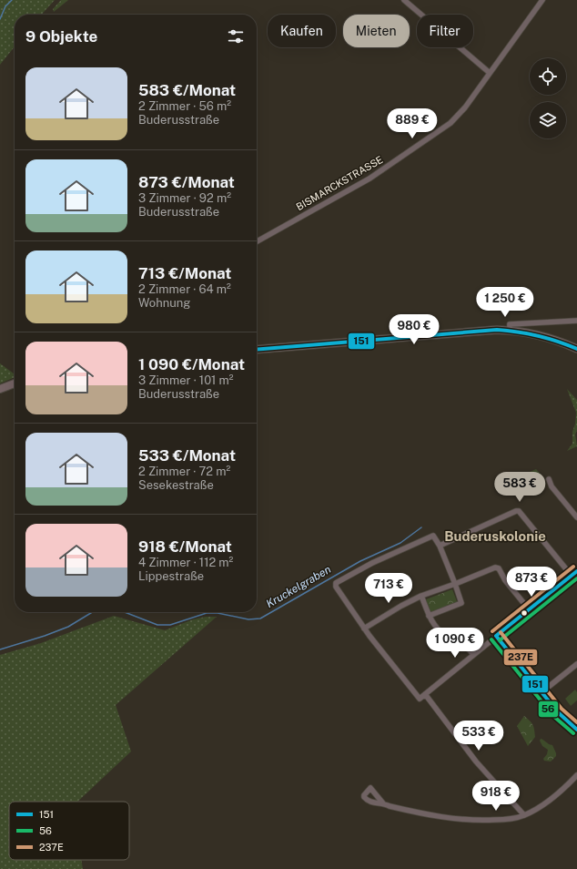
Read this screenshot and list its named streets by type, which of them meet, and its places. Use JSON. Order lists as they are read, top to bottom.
{
  "streets": {
    "street": ["BISMARCKSTRASSE"]
  },
  "districts": ["Buderuskolonie"],
  "water": ["Kruckelgraben"],
  "lines": ["transit line 151", "transit line 237E", "transit line 56"],
  "legend": ["151", "56", "237E"],
  "page": {
    "chip": ["Kaufen", "Mieten", "Filter"],
    "heading": "9 Objekte",
    "list": [
      {
        "name": "583 €/Monat",
        "note": "2 Zimmer · 56 m² · Buderusstraße"
      },
      {
        "name": "873 €/Monat",
        "note": "3 Zimmer · 92 m² · Buderusstraße"
      },
      {
        "name": "713 €/Monat",
        "note": "2 Zimmer · 64 m² · Wohnung"
      },
      {
        "name": "1 090 €/Monat",
        "note": "3 Zimmer · 101 m² · Buderusstraße"
      },
      {
        "name": "533 €/Monat",
        "note": "2 Zimmer · 72 m² · Sesekestraße"
      },
      {
        "name": "918 €/Monat",
        "note": "4 Zimmer · 112 m² · Lippestraße"
      }
    ],
    "price": [
      "889 €",
      "1 250 €",
      "980 €",
      "583 €",
      "873 €",
      "713 €",
      "1 090 €",
      "533 €",
      "918 €"
    ]
  }
}
